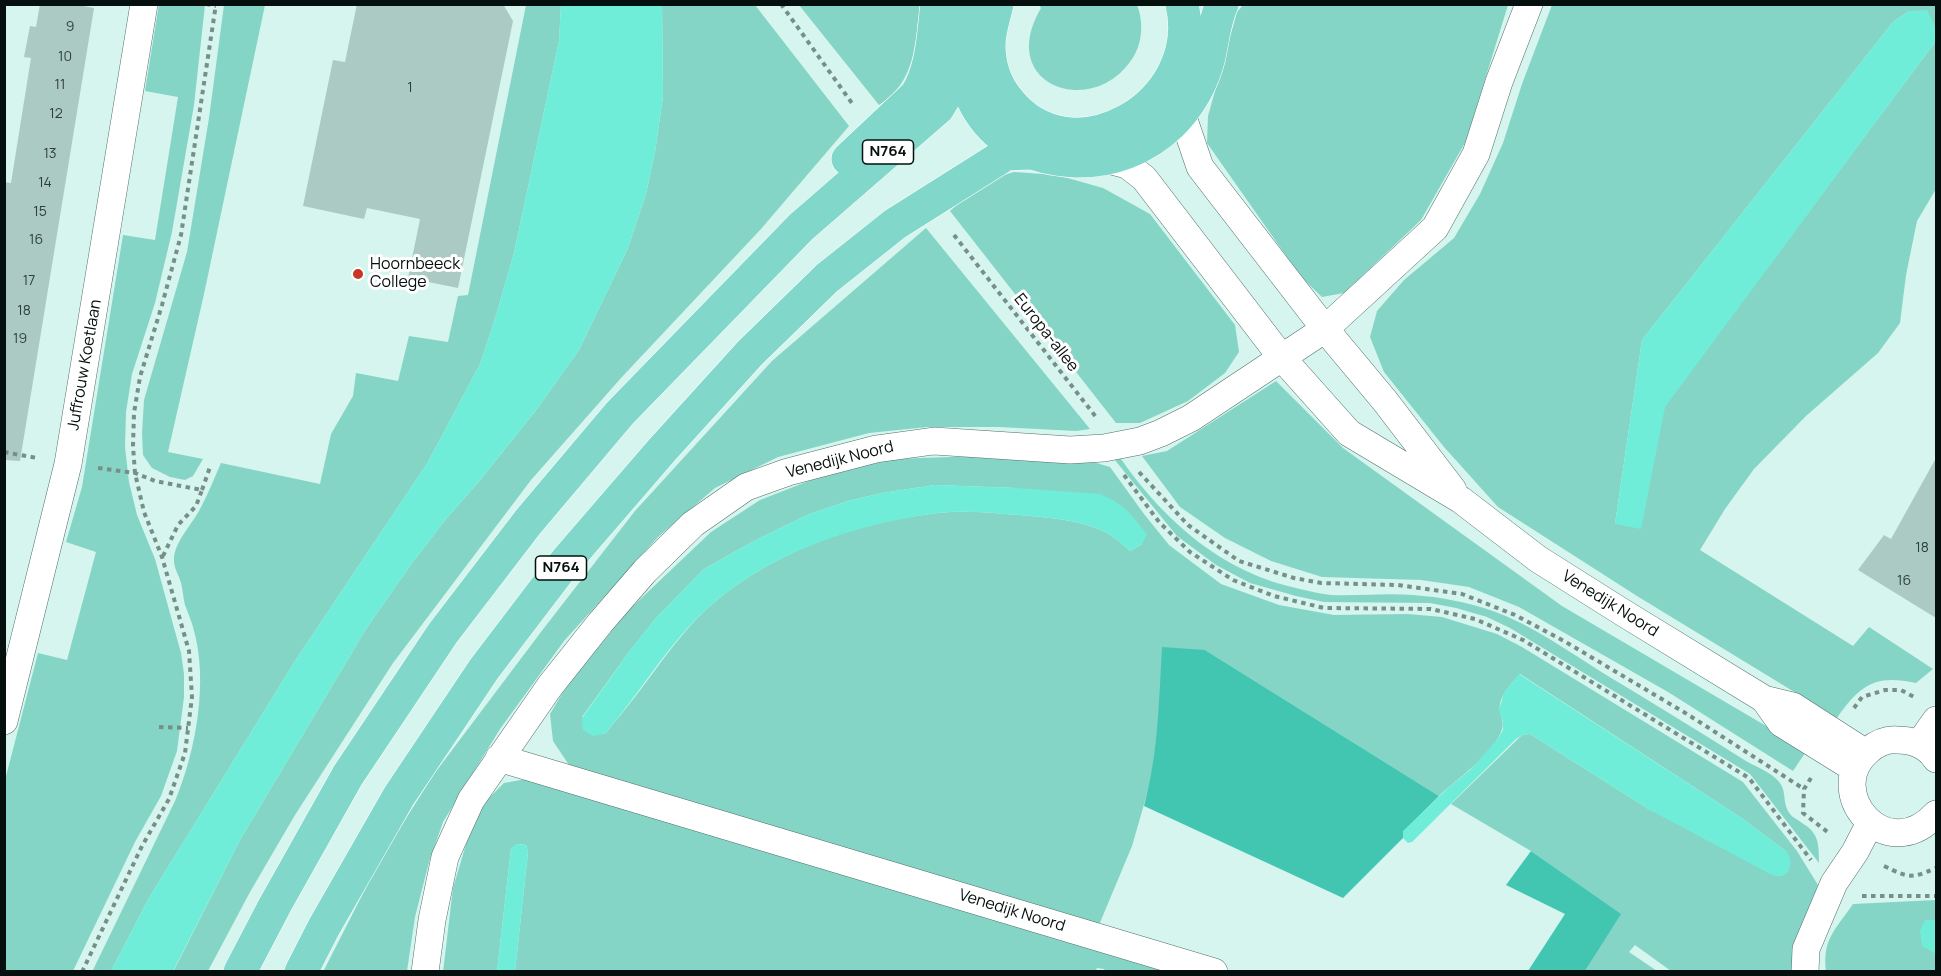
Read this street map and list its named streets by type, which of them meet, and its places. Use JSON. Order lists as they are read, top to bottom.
{
  "streets": {
    "main road": ["N764"],
    "street": ["Juffrouw Koetlaan", "Venedijk Noord"],
    "path": ["Europa-allee"]
  },
  "crossings": [
    ["N764", "Venedijk Noord"],
    ["Europa-allee", "Venedijk Noord"]
  ],
  "places": ["Hoornbeeck College"],
  "house_numbers": [
    "9",
    "10",
    "11",
    "1",
    "12",
    "13",
    "14",
    "15",
    "16",
    "17",
    "18",
    "19",
    "18",
    "16"
  ]
}
